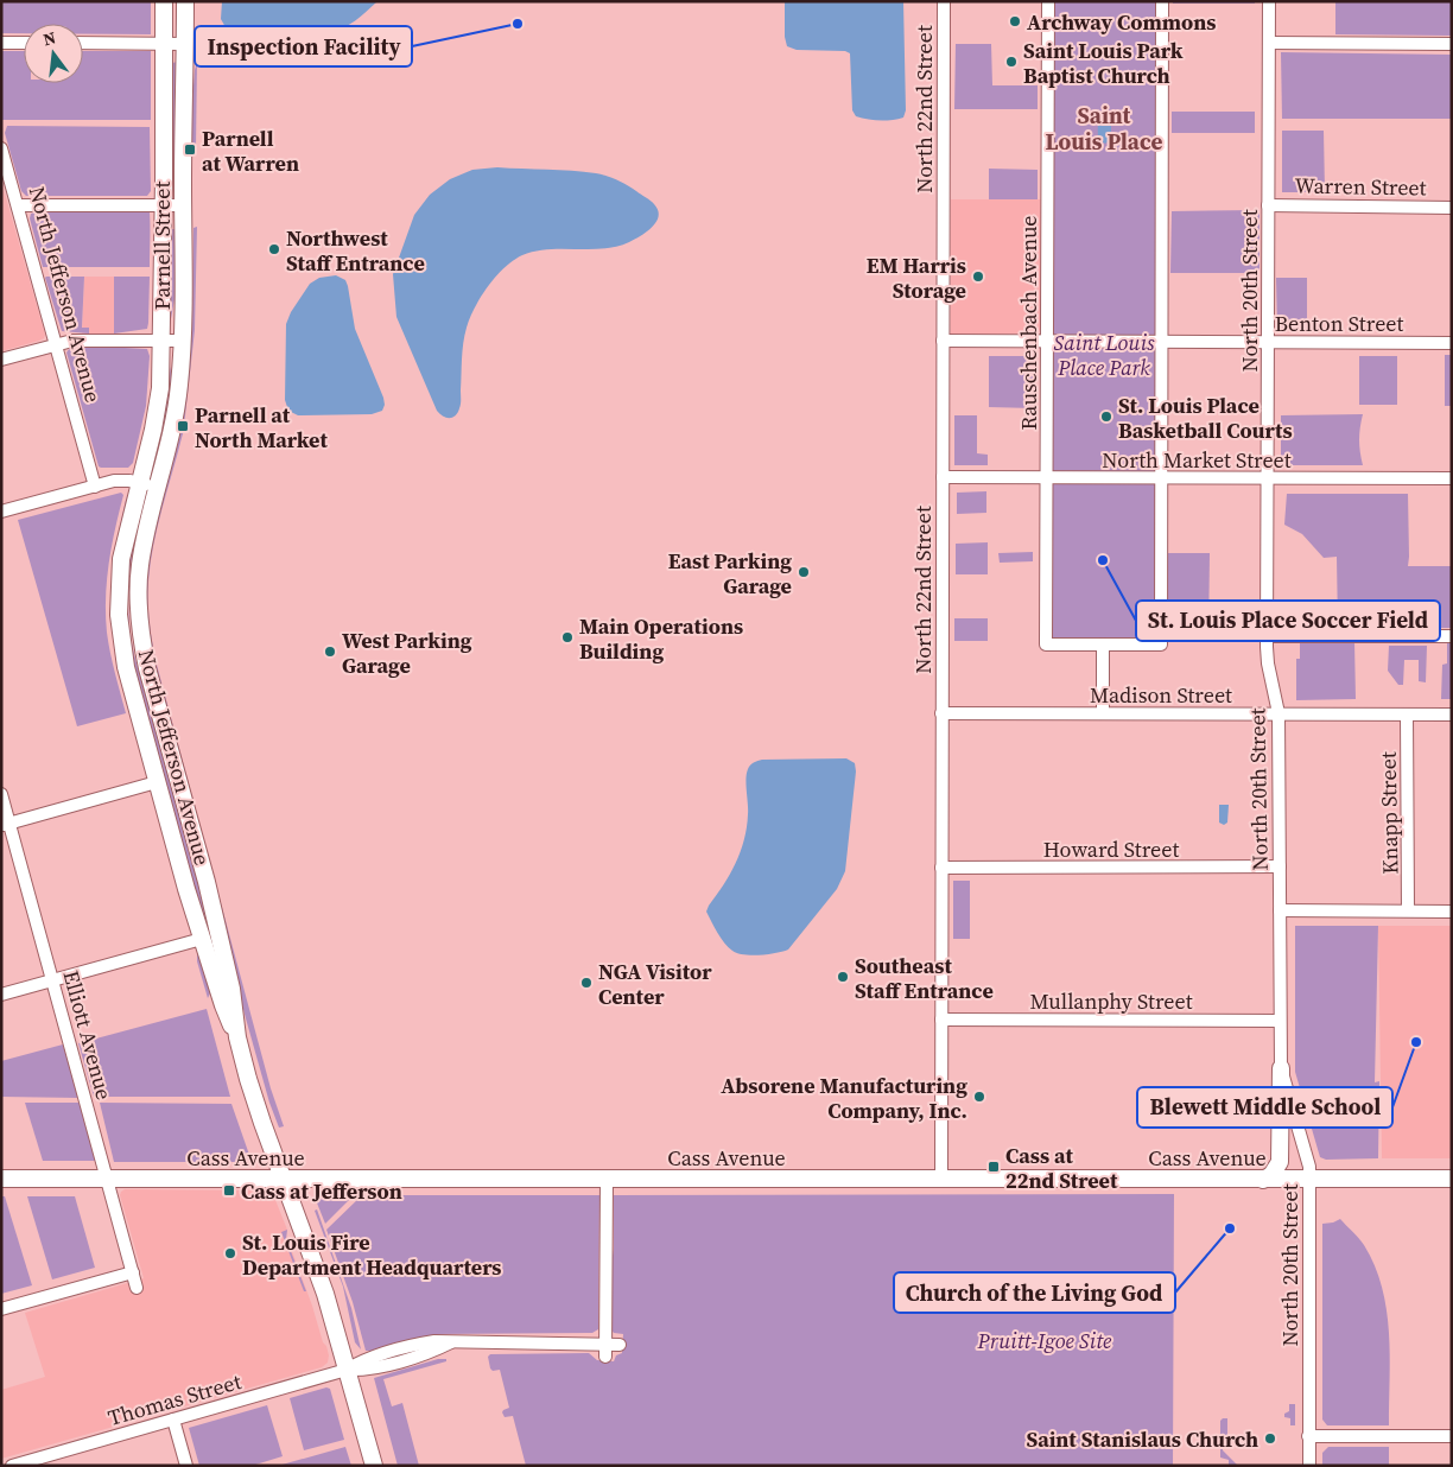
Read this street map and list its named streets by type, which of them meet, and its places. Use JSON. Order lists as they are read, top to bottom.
{
  "streets": {
    "main road": ["Parnell Street", "North Jefferson Avenue", "Cass Avenue"],
    "street": [
      "North 22nd Street",
      "Warren Street",
      "North 20th Street",
      "Rauschenbach Avenue",
      "Benton Street",
      "North Market Street",
      "Madison Street",
      "Knapp Street",
      "Howard Street",
      "Mullanphy Street",
      "Elliott Avenue",
      "Thomas Street"
    ]
  },
  "crossings": [
    ["North 22nd Street", "Benton Street"],
    ["North 22nd Street", "North Market Street"],
    ["North 22nd Street", "Madison Street"],
    ["North 22nd Street", "Howard Street"],
    ["North 22nd Street", "Mullanphy Street"],
    ["North 22nd Street", "Cass Avenue"],
    ["Warren Street", "North 20th Street"],
    ["Parnell Street", "North Jefferson Avenue"],
    ["North 20th Street", "Benton Street"],
    ["North 20th Street", "North Market Street"],
    ["North 20th Street", "Madison Street"],
    ["North 20th Street", "Howard Street"],
    ["North 20th Street", "Mullanphy Street"],
    ["North 20th Street", "Cass Avenue"],
    ["North Jefferson Avenue", "Cass Avenue"],
    ["North Jefferson Avenue", "Thomas Street"],
    ["Rauschenbach Avenue", "Benton Street"],
    ["Rauschenbach Avenue", "North Market Street"],
    ["Madison Street", "Knapp Street"],
    ["Elliott Avenue", "Cass Avenue"]
  ],
  "districts": ["Saint Louis Place"],
  "parks": ["Saint Louis Place Park", "Pruitt-Igoe Site"],
  "places": {
    "other": [
      "Archway Commons",
      "Inspection Facility",
      "Saint Louis Park Baptist Church",
      "Northwest Staff Entrance",
      "EM Harris Storage",
      "St. Louis Place Basketball Courts",
      "St. Louis Place Soccer Field",
      "East Parking Garage",
      "Main Operations Building",
      "West Parking Garage",
      "Southeast Staff Entrance",
      "NGA Visitor Center",
      "Blewett Middle School",
      "Absorene Manufacturing Company, Inc.",
      "Church of the Living God",
      "St. Louis Fire Department Headquarters",
      "Saint Stanislaus Church"
    ],
    "transit": [
      "Parnell at Warren",
      "Parnell at North Market",
      "Cass at 22nd Street",
      "Cass at Jefferson"
    ]
  },
  "north": "top"
}
